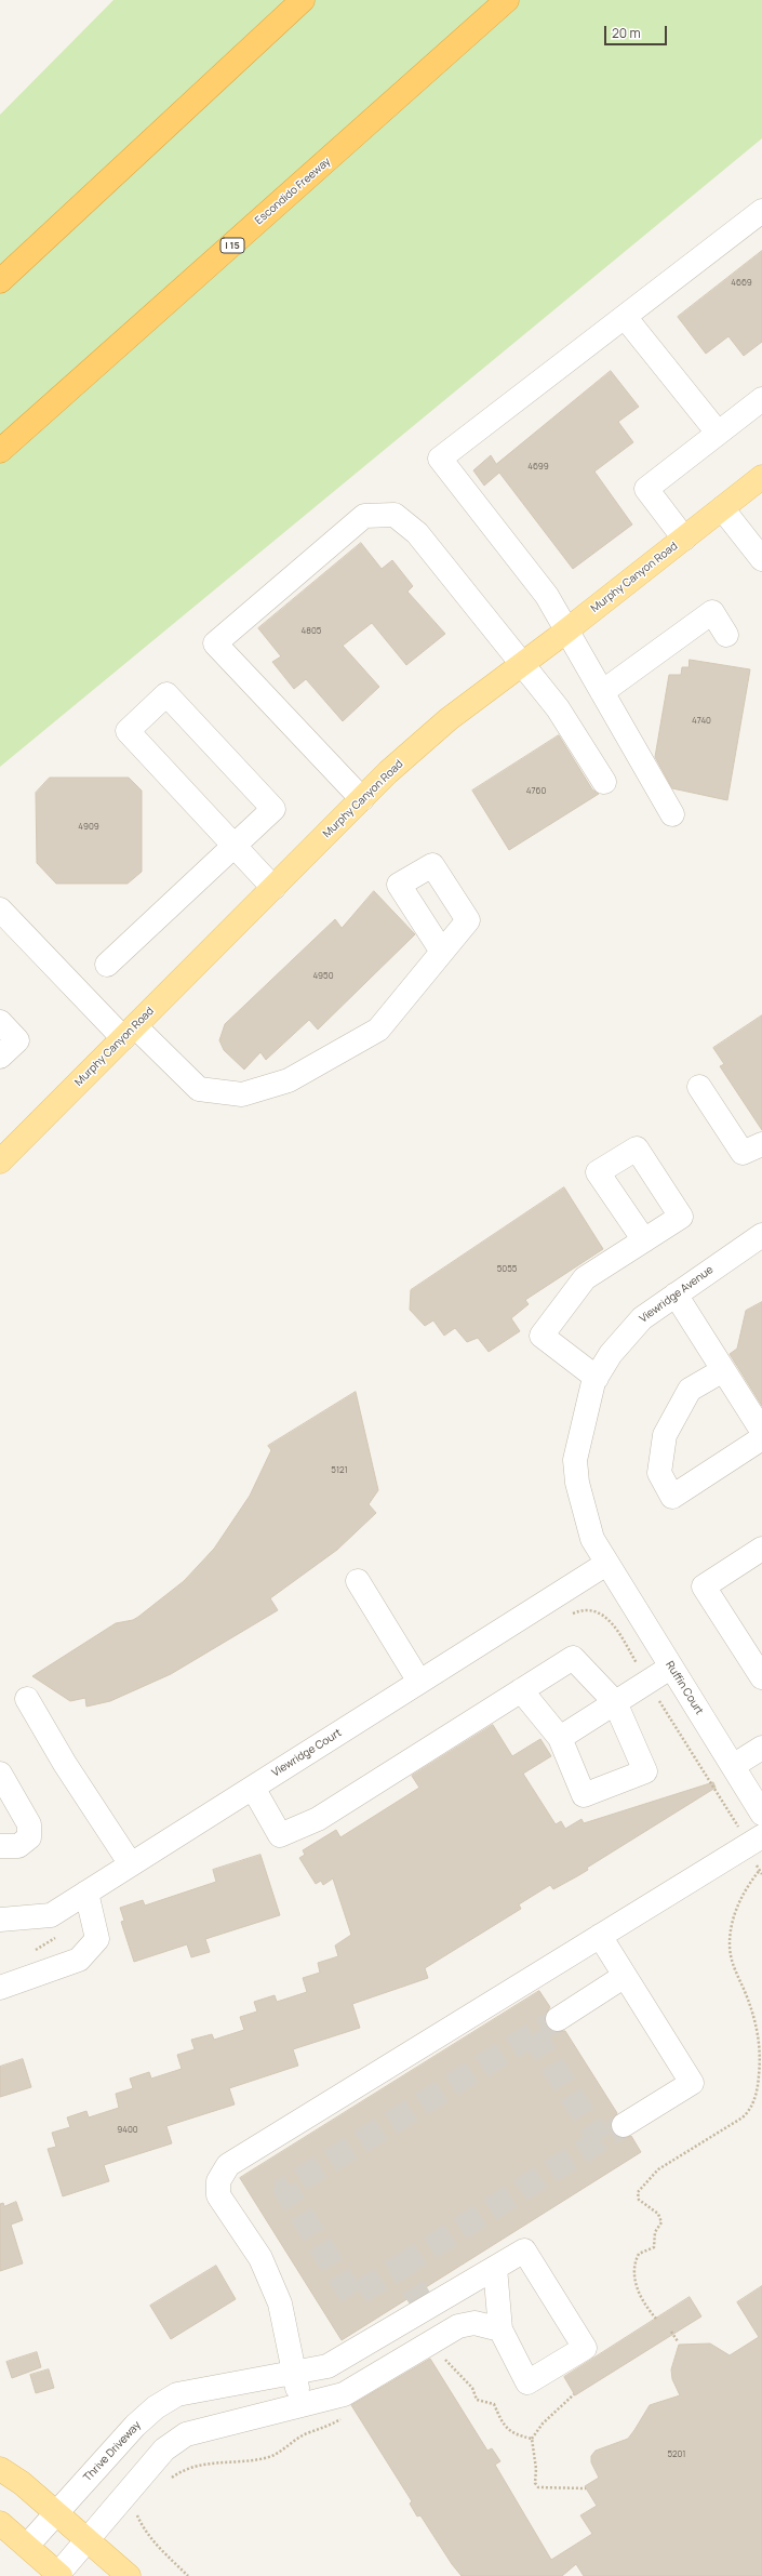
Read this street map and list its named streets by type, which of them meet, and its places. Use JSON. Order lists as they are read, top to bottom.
{
  "streets": {
    "highway": ["Escondido Freeway", "I 15"],
    "main road": ["Murphy Canyon Road"],
    "street": [
      "Viewridge Avenue",
      "Ruffin Court",
      "Viewridge Court",
      "Thrive Driveway"
    ]
  },
  "crossings": [
    ["Viewridge Avenue", "Ruffin Court"],
    ["Viewridge Avenue", "Viewridge Court"],
    ["Ruffin Court", "Viewridge Court"]
  ],
  "house_numbers": [
    "4669",
    "4699",
    "4805",
    "4740",
    "4760",
    "4909",
    "4950",
    "5055",
    "5121",
    "9400",
    "5201"
  ],
  "scale_bar": "20 m"
}
